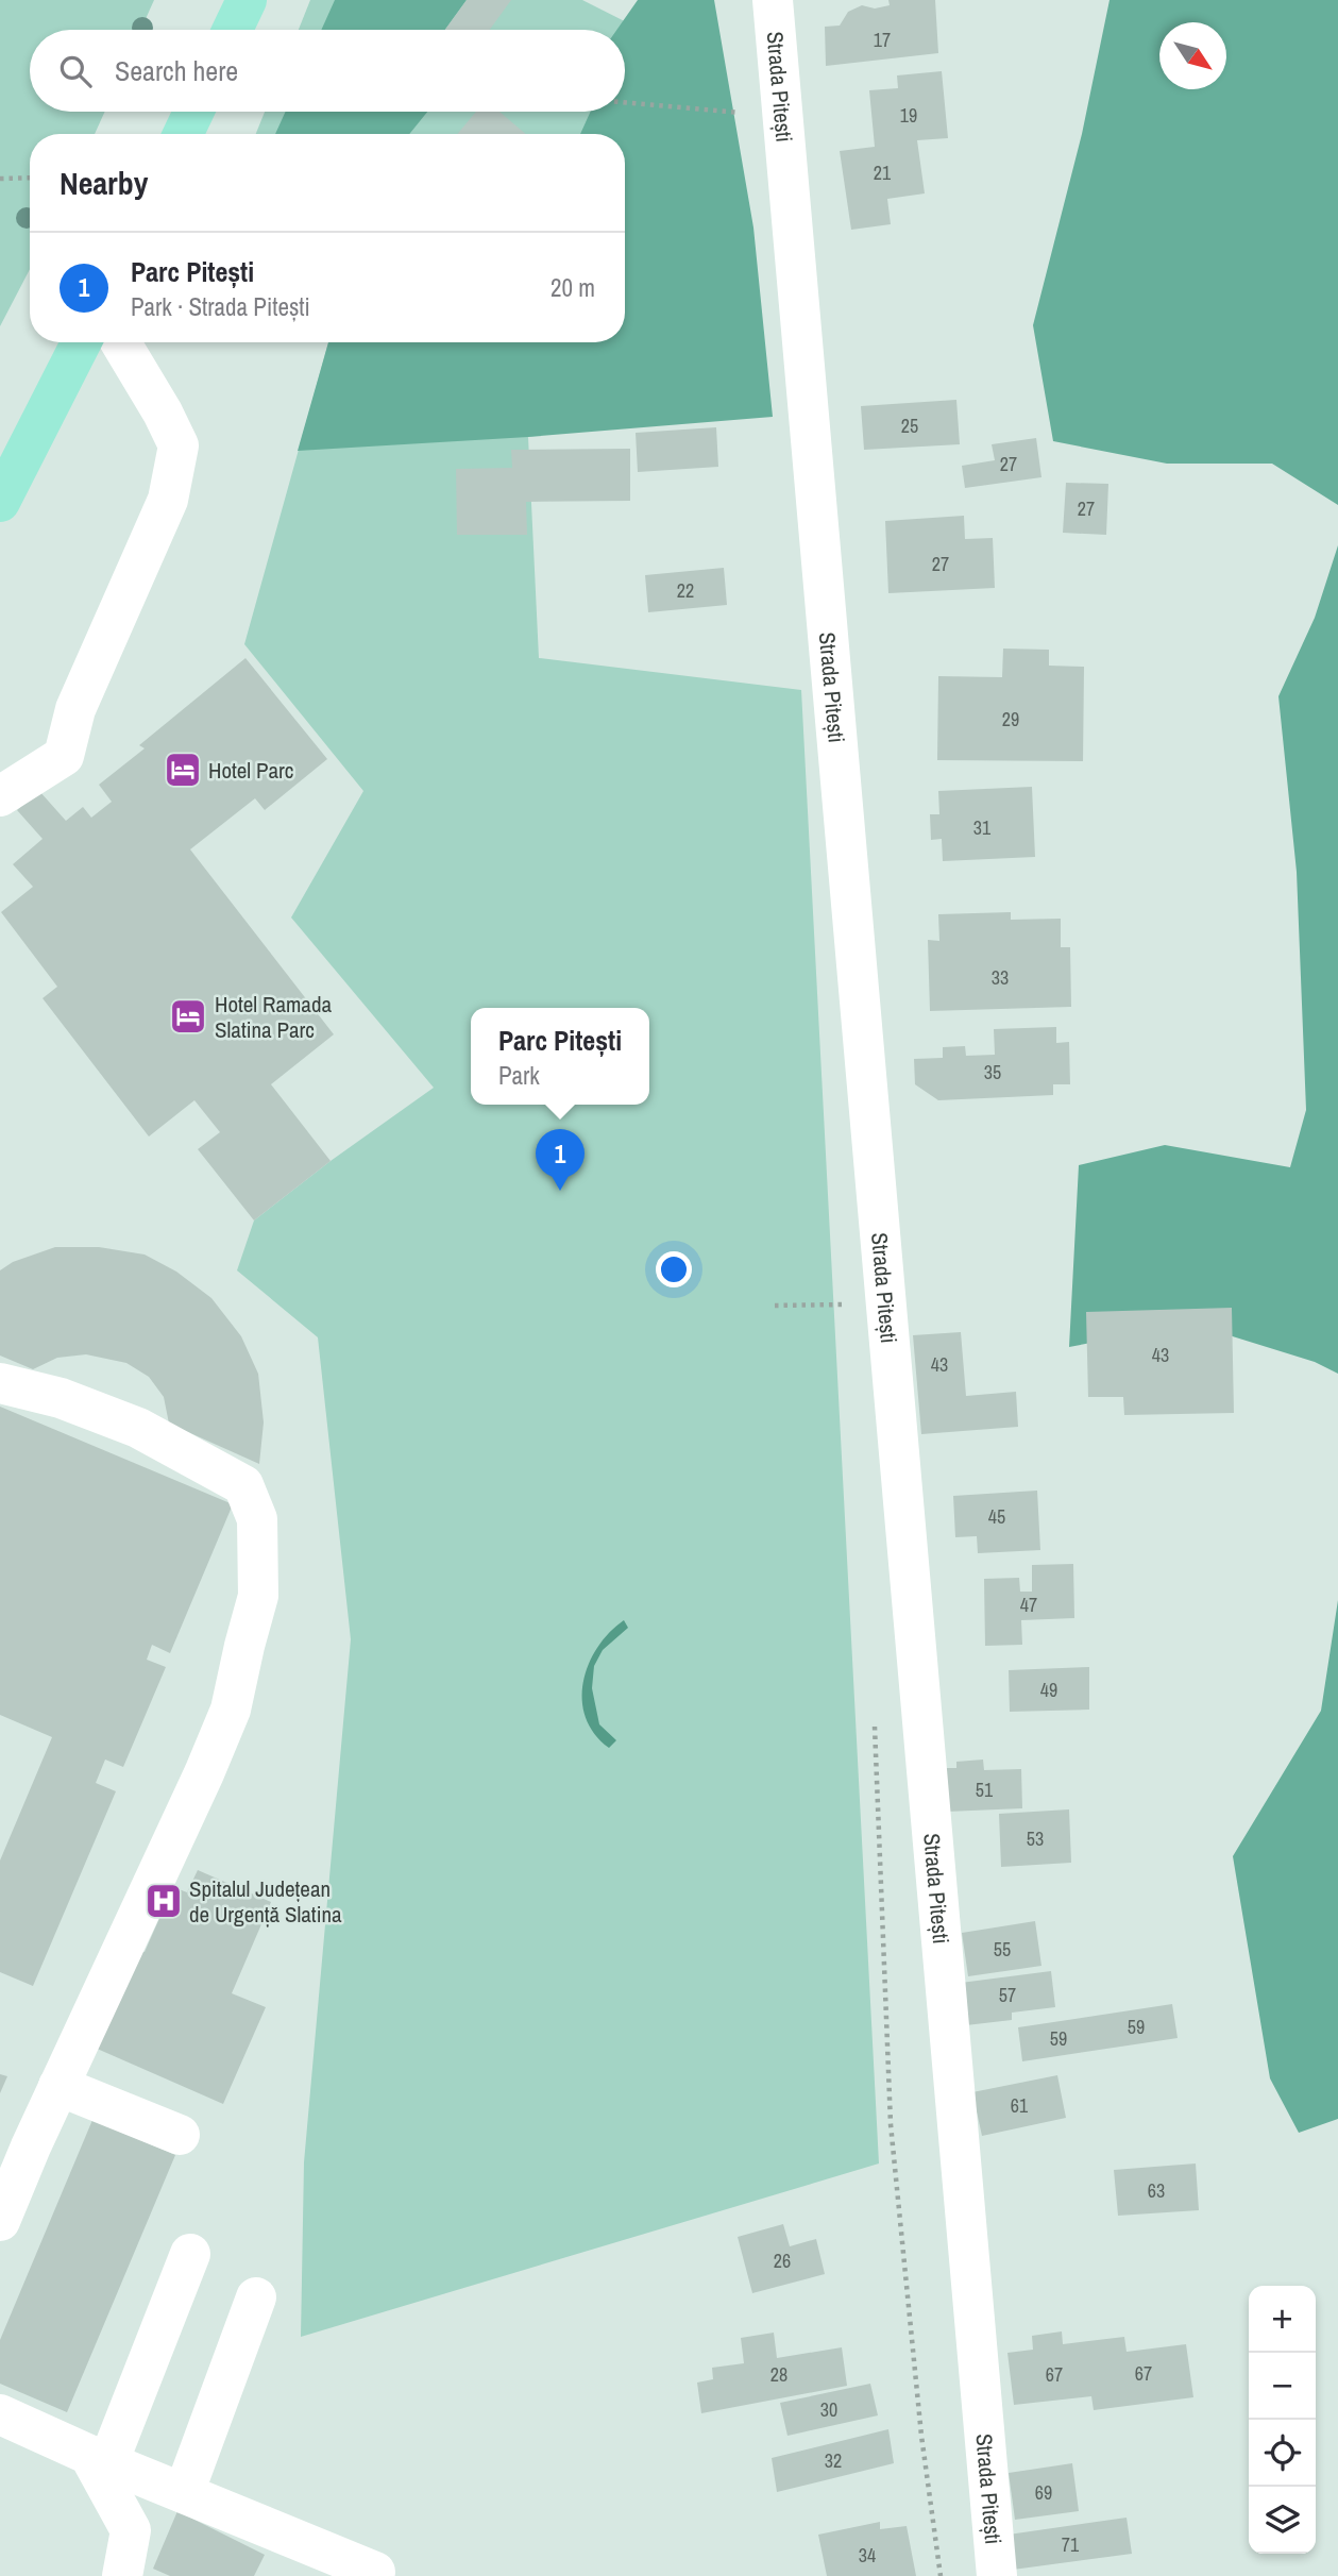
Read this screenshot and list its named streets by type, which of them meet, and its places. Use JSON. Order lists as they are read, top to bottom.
{
  "streets": {
    "street": ["Strada Pitești"]
  },
  "places": {
    "hotel": ["Hotel Parc", "Hotel Ramada Slatina Parc"],
    "hospital": ["Spitalul Județean de Urgență Slatina"]
  },
  "house_numbers": [
    "17",
    "19",
    "21",
    "25",
    "27",
    "27",
    "27",
    "22",
    "29",
    "31",
    "33",
    "35",
    "43",
    "43",
    "45",
    "47",
    "49",
    "51",
    "53",
    "55",
    "57",
    "59",
    "59",
    "61",
    "63",
    "26",
    "67",
    "28",
    "67",
    "30",
    "32",
    "69",
    "71",
    "34"
  ],
  "north": "bottom right",
  "page": {
    "search": "Search here",
    "heading": "Nearby",
    "list": [
      {
        "mark": "1",
        "name": "Parc Pitești",
        "note": "Park · Strada Pitești",
        "value": "20 m"
      }
    ],
    "popup": ["Parc Pitești", "Park"],
    "pins": "1",
    "map_buttons": ["+", "−"]
  }
}
